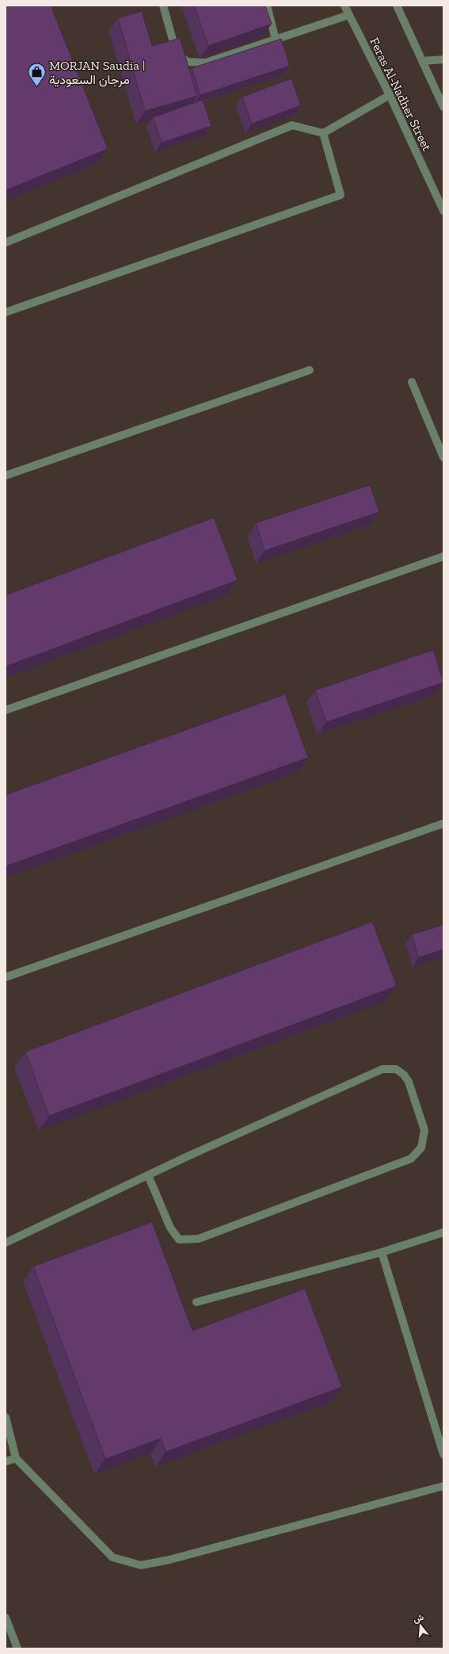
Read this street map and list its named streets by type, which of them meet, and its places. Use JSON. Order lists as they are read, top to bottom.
{
  "streets": {
    "street": ["Feras Al-Nadher Street"]
  },
  "places": {
    "shop": ["MORJAN Saudia | مرجان السعودية"]
  },
  "north": "top"
}
